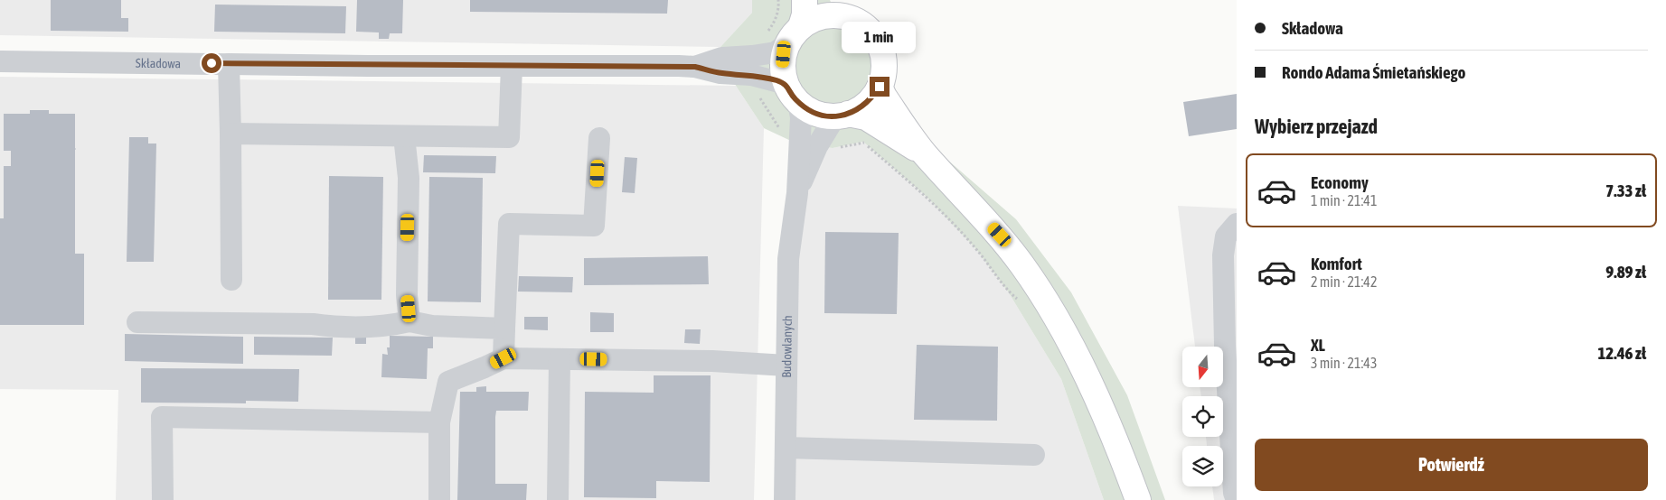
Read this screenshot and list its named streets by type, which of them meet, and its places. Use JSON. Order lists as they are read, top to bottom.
{
  "streets": {
    "street": ["Składowa", "Budowlanych"]
  },
  "crossings": [
    ["Składowa", "Budowlanych"]
  ],
  "north": "bottom",
  "page": {
    "banner": ["Składowa", "Rondo Adama Śmietańskiego"],
    "bubble": "1 min",
    "heading": "Wybierz przejazd",
    "list": [
      {
        "name": "Economy",
        "note": "1 min · 21:41",
        "value": "7.33 zł"
      },
      {
        "name": "Komfort",
        "note": "2 min · 21:42",
        "value": "9.89 zł"
      },
      {
        "name": "XL",
        "note": "3 min · 21:43",
        "value": "12.46 zł"
      }
    ],
    "buttons": "Potwierdź"
  }
}
